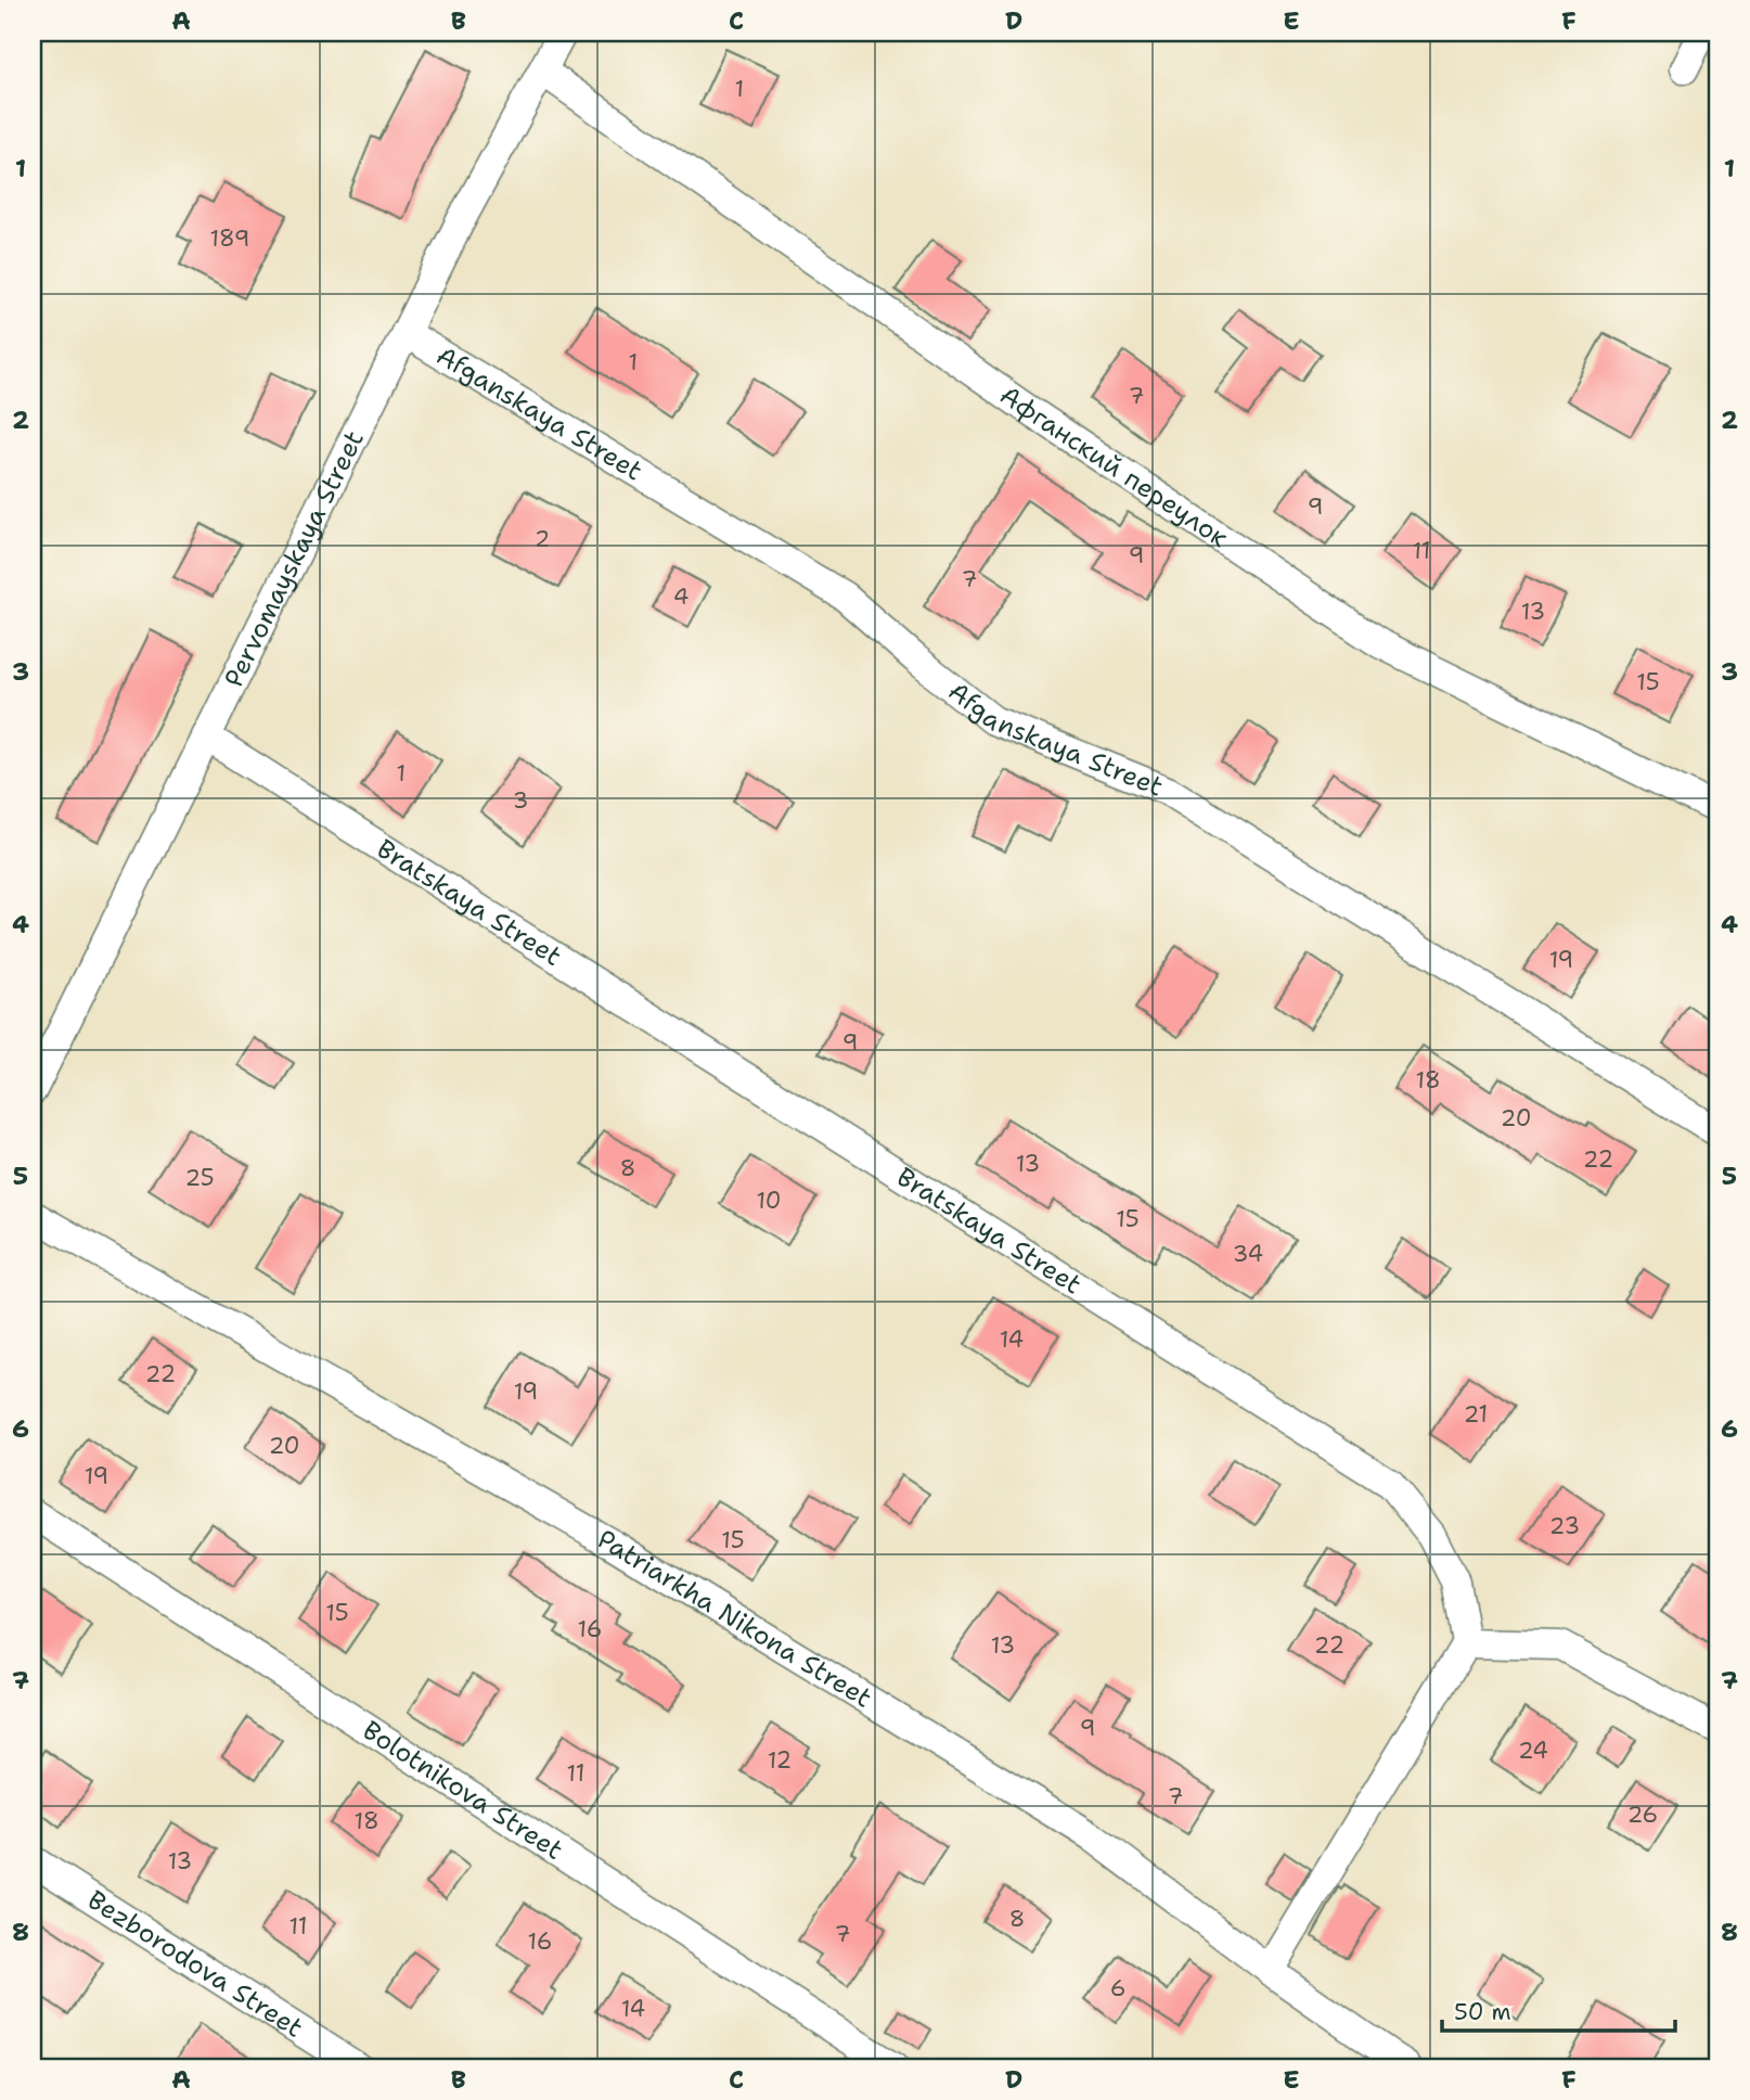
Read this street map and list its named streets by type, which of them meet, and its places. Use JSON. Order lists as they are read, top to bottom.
{
  "streets": {
    "street": [
      "Afganskaya Street",
      "Афганский переулок",
      "Pervomayskaya Street",
      "Bratskaya Street",
      "Patriarkha Nikona Street",
      "Bolotnikova Street",
      "Bezborodova Street"
    ]
  },
  "crossings": [
    ["Afganskaya Street", "Pervomayskaya Street"],
    ["Афганский переулок", "Pervomayskaya Street"],
    ["Pervomayskaya Street", "Bratskaya Street"]
  ],
  "house_numbers": [
    "1",
    "189",
    "1",
    "7",
    "9",
    "2",
    "11",
    "9",
    "7",
    "4",
    "13",
    "15",
    "1",
    "3",
    "19",
    "9",
    "18",
    "20",
    "22",
    "13",
    "8",
    "25",
    "10",
    "15",
    "34",
    "14",
    "22",
    "19",
    "21",
    "20",
    "19",
    "23",
    "15",
    "15",
    "16",
    "13",
    "22",
    "9",
    "24",
    "12",
    "11",
    "7",
    "26",
    "18",
    "13",
    "8",
    "11",
    "7",
    "16",
    "6",
    "14"
  ],
  "scale_bar": "50 m",
  "grid": {
    "columns": [
      "A",
      "B",
      "C",
      "D",
      "E",
      "F"
    ],
    "rows": [
      "1",
      "2",
      "3",
      "4",
      "5",
      "6",
      "7",
      "8"
    ]
  }
}
